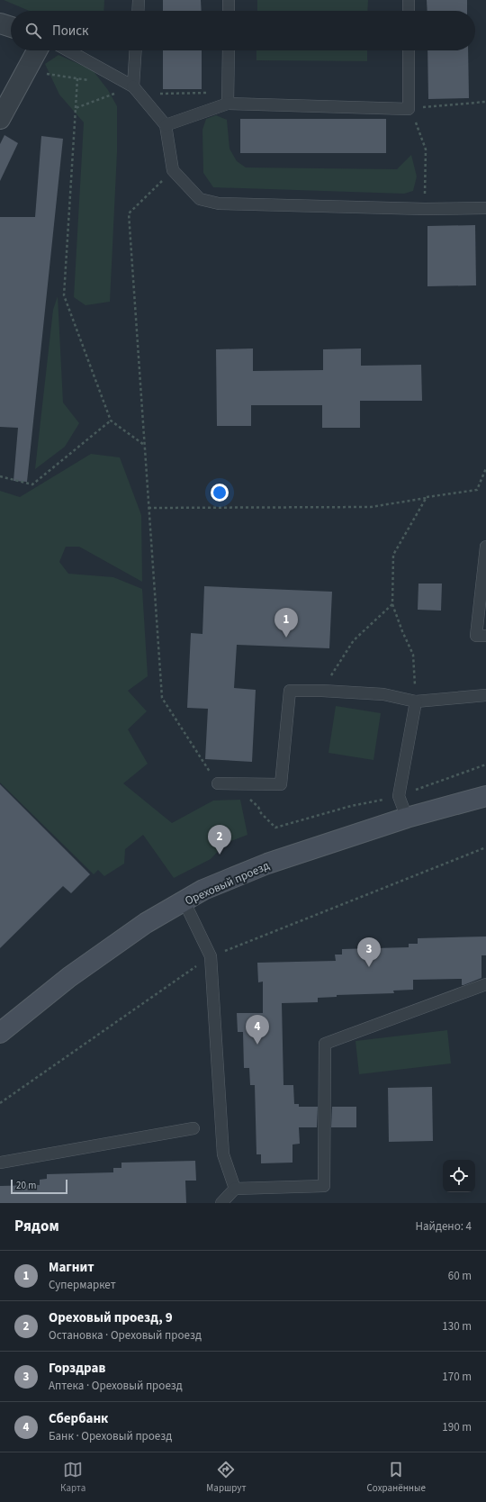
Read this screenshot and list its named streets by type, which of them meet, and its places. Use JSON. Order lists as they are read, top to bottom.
{
  "streets": {
    "street": ["Ореховый проезд"]
  },
  "scale_bar": "20 m",
  "page": {
    "search": "Поиск",
    "pins": [
      "1",
      "2",
      "3",
      "4"
    ],
    "scale": "20 m",
    "heading": ["Рядом", "Найдено: 4"],
    "list": [
      {
        "mark": "1",
        "name": "Магнит",
        "note": "Супермаркет",
        "value": "60 m"
      },
      {
        "mark": "2",
        "name": "Ореховый проезд, 9",
        "note": "Остановка · Ореховый проезд",
        "value": "130 m"
      },
      {
        "mark": "3",
        "name": "Горздрав",
        "note": "Аптека · Ореховый проезд",
        "value": "170 m"
      },
      {
        "mark": "4",
        "name": "Сбербанк",
        "note": "Банк · Ореховый проезд",
        "value": "190 m"
      }
    ],
    "nav": ["Карта", "Маршрут", "Сохранённые"]
  }
}
